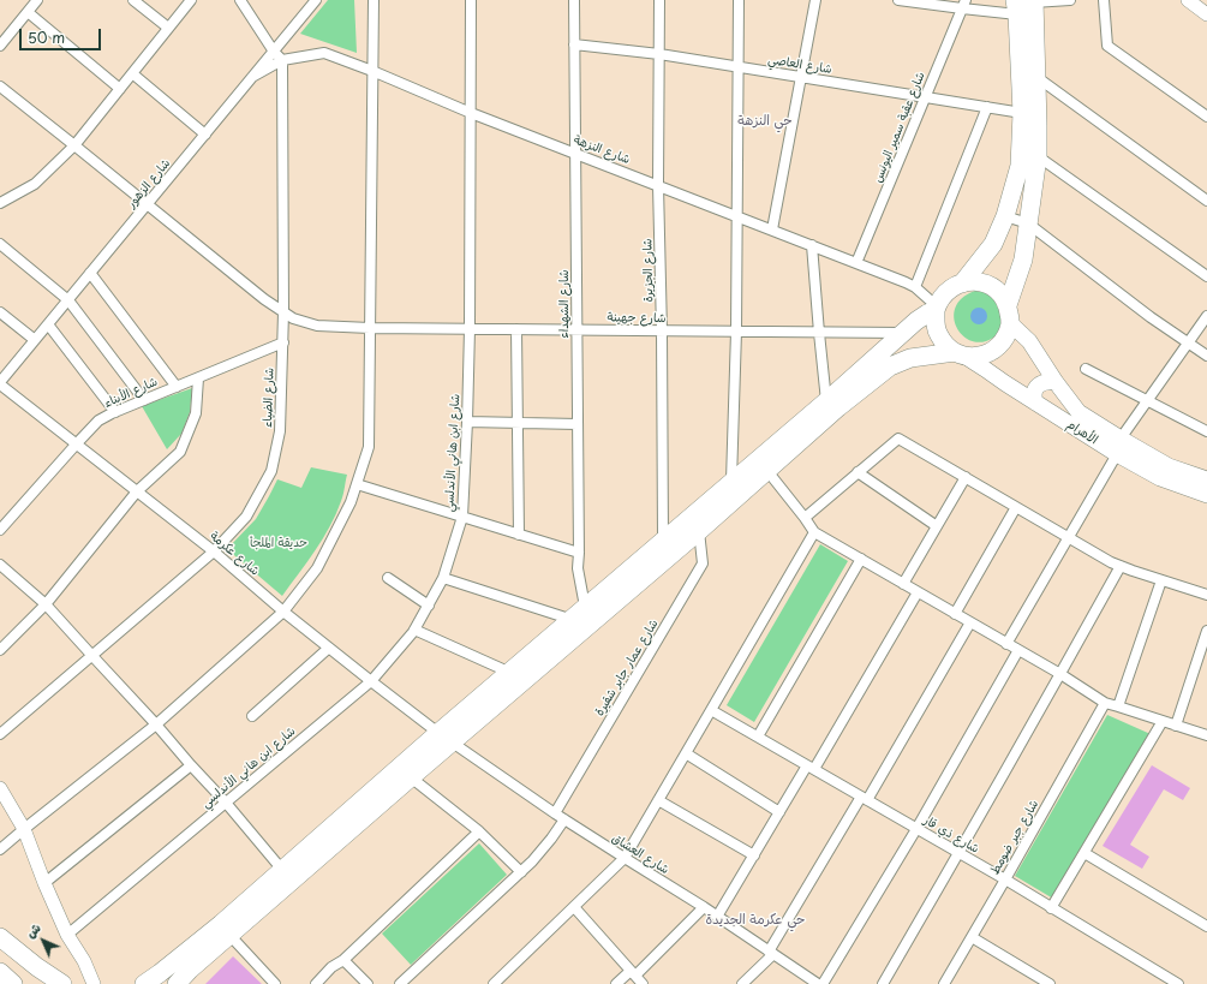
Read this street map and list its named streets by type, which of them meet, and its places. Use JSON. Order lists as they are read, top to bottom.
{
  "streets": {
    "main road": ["الأهرام"],
    "street": [
      "شارع العاصي",
      "شارع عقبة سمير اليونس",
      "شارع النزهة",
      "شارع الزهور",
      "شارع الجزيرة",
      "شارع الشهداء",
      "شارع جهينة",
      "شارع الأبناء",
      "شارع الضياء",
      "شارع ابن هاني الأندلسي",
      "شارع عكرمة",
      "شارع عمار جابر شقيرة",
      "شارع ذي قار",
      "شارع جبر ضومط",
      "شارع العشاق"
    ]
  },
  "crossings": [
    ["شارع العاصي", "شارع عقبة سمير اليونس"],
    ["شارع العاصي", "شارع الجزيرة"],
    ["شارع العاصي", "شارع الشهداء"],
    ["شارع عقبة سمير اليونس", "شارع النزهة"],
    ["شارع النزهة", "شارع الزهور"],
    ["شارع النزهة", "شارع الجزيرة"],
    ["شارع النزهة", "شارع الشهداء"],
    ["شارع النزهة", "شارع الضياء"],
    ["شارع النزهة", "الأهرام"],
    ["شارع النزهة", "شارع ابن هاني الأندلسي"],
    ["شارع الزهور", "شارع جهينة"],
    ["شارع الزهور", "شارع عكرمة"],
    ["شارع الجزيرة", "شارع جهينة"],
    ["شارع الشهداء", "شارع جهينة"],
    ["شارع جهينة", "شارع الضياء"],
    ["شارع جهينة", "شارع ابن هاني الأندلسي"],
    ["شارع الأبناء", "شارع الضياء"],
    ["شارع الأبناء", "شارع عكرمة"],
    ["شارع الضياء", "شارع عكرمة"],
    ["شارع ابن هاني الأندلسي", "شارع عكرمة"],
    ["شارع عكرمة", "شارع العشاق"],
    ["شارع عمار جابر شقيرة", "شارع العشاق"],
    ["شارع ذي قار", "شارع جبر ضومط"]
  ],
  "districts": ["حي النزهة", "حي عكرمة الجديدة"],
  "parks": ["حديقة الملجأ"],
  "scale_bar": "50 m",
  "north": "top left"
}
